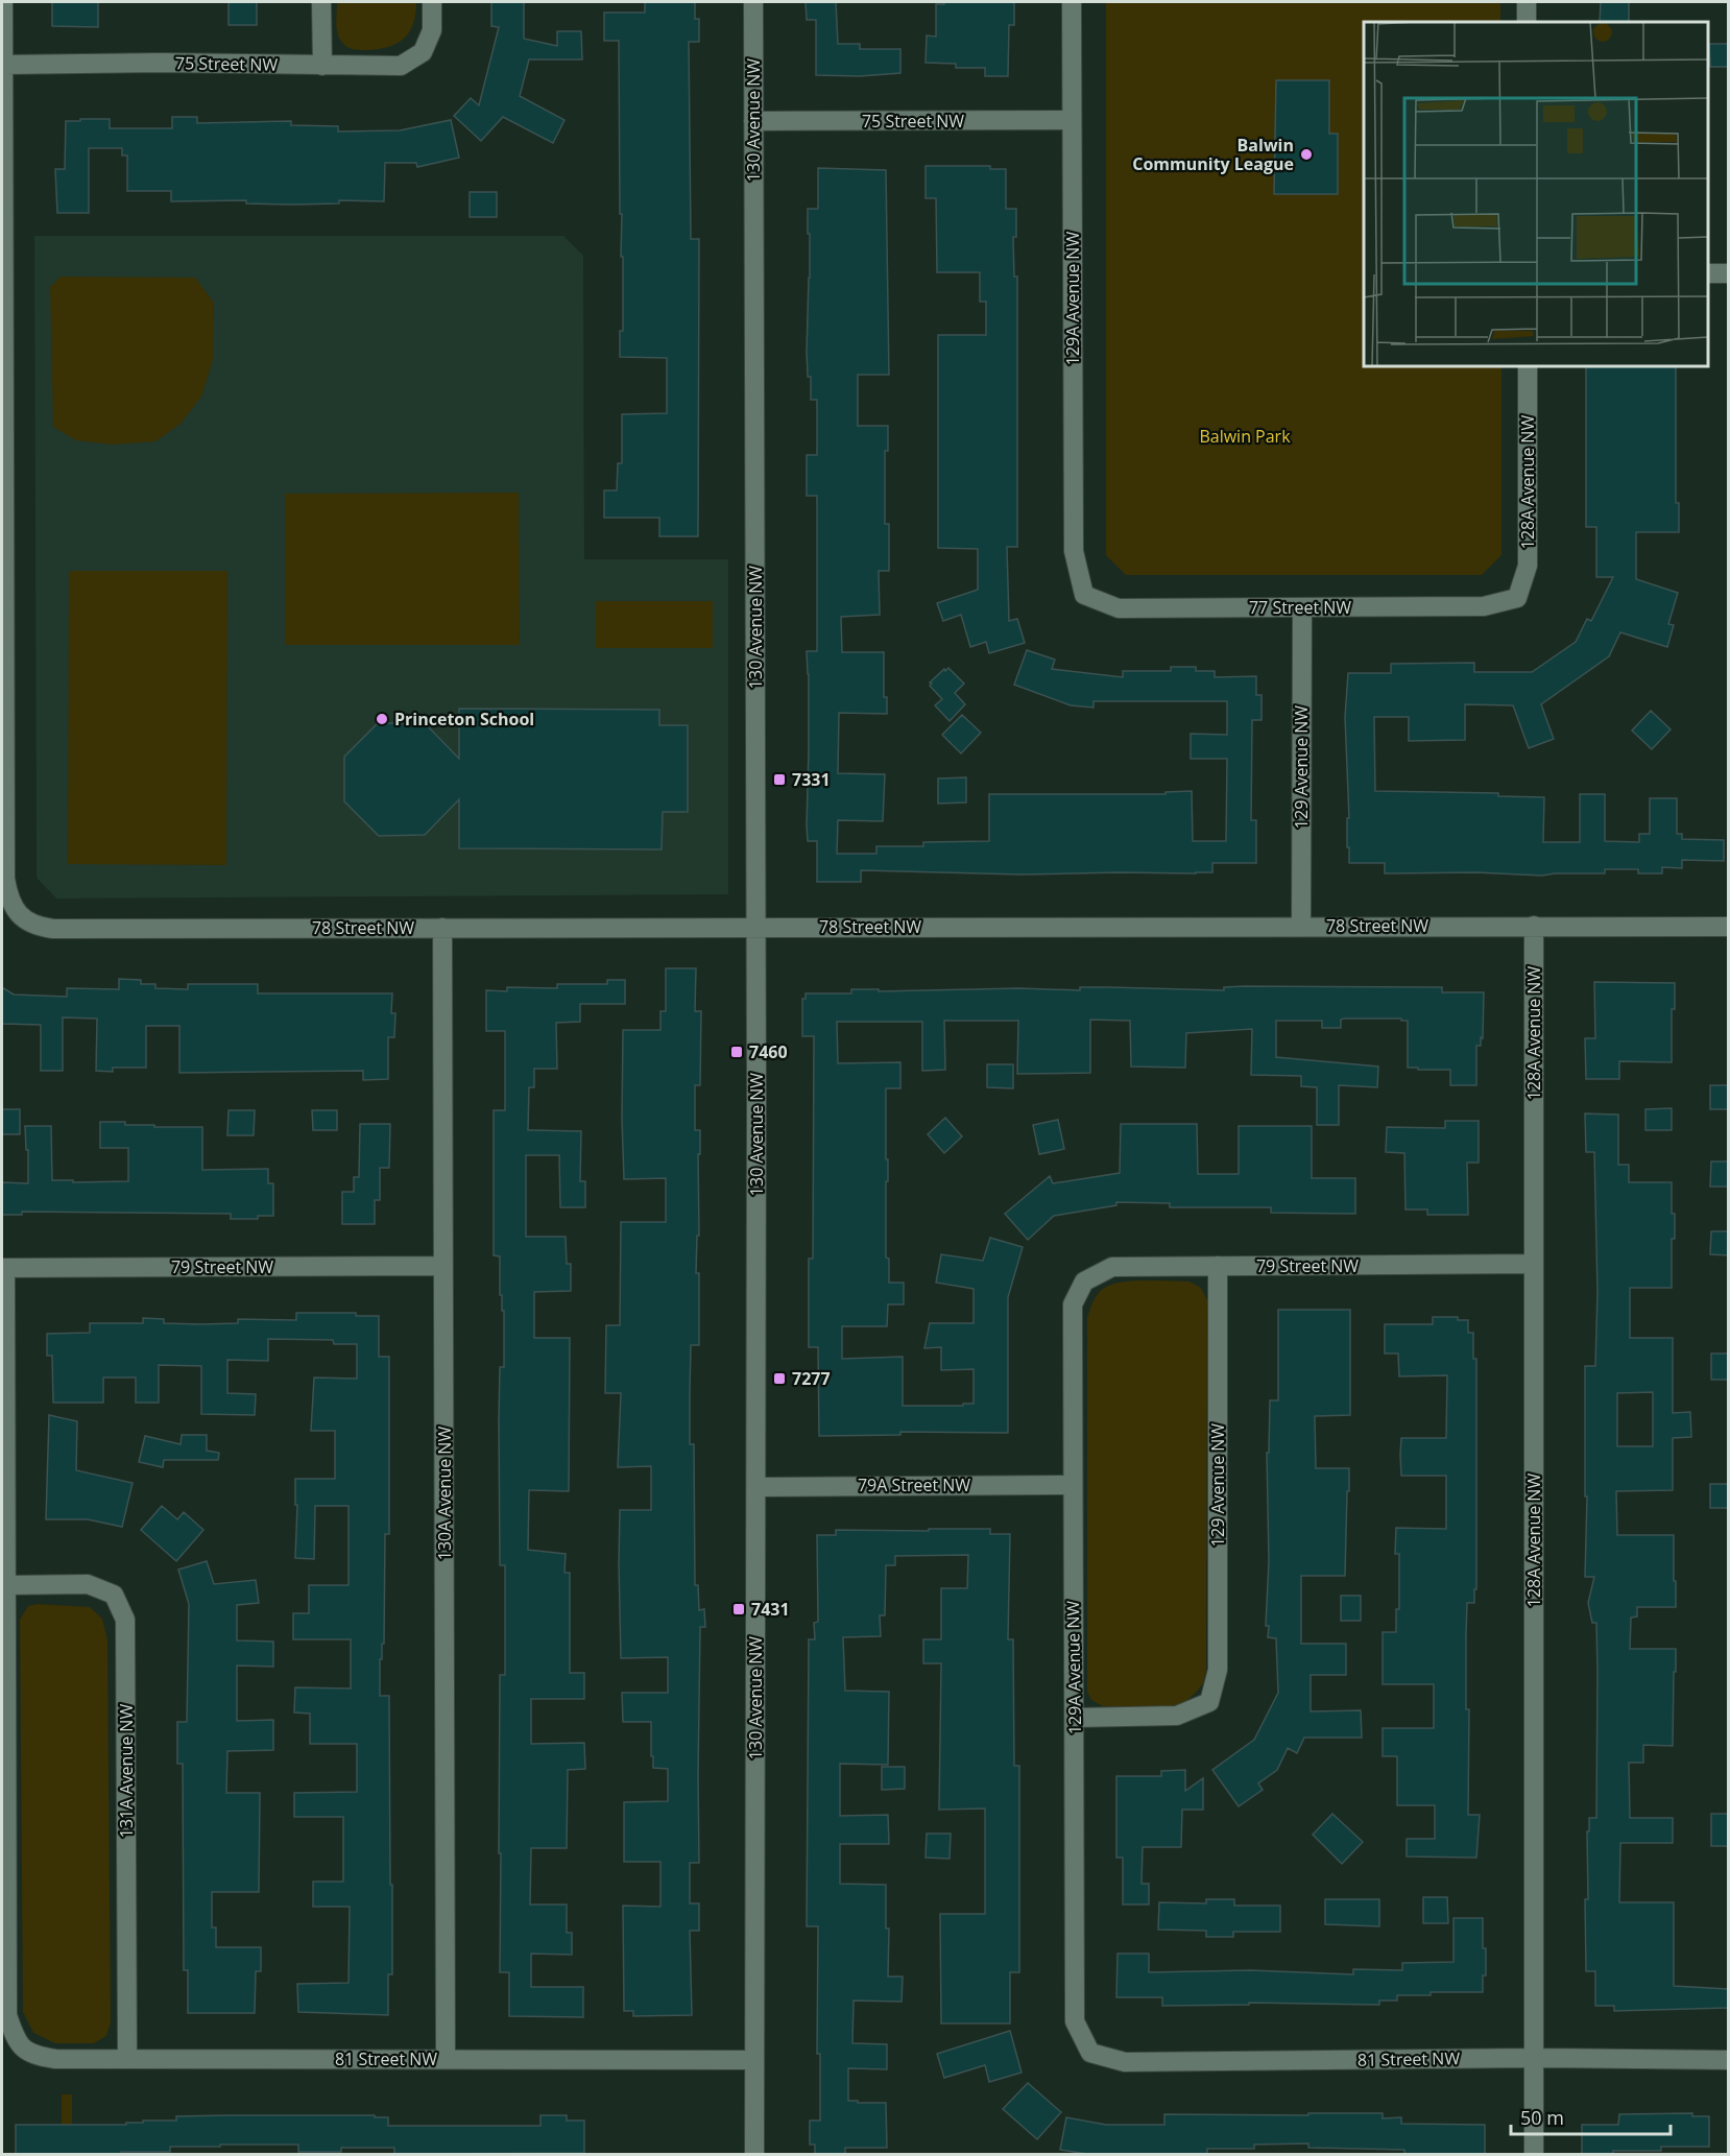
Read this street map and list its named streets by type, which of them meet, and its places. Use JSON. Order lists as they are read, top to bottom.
{
  "streets": {
    "street": [
      "75 Street NW",
      "130 Avenue NW",
      "129A Avenue NW",
      "128A Avenue NW",
      "77 Street NW",
      "129 Avenue NW",
      "78 Street NW",
      "79 Street NW",
      "79A Street NW",
      "130A Avenue NW",
      "131A Avenue NW",
      "81 Street NW"
    ]
  },
  "crossings": [
    ["75 Street NW", "130 Avenue NW"],
    ["75 Street NW", "129A Avenue NW"],
    ["130 Avenue NW", "78 Street NW"],
    ["130 Avenue NW", "79A Street NW"],
    ["130 Avenue NW", "81 Street NW"],
    ["129A Avenue NW", "77 Street NW"],
    ["129A Avenue NW", "129 Avenue NW"],
    ["129A Avenue NW", "79 Street NW"],
    ["129A Avenue NW", "79A Street NW"],
    ["129A Avenue NW", "81 Street NW"],
    ["128A Avenue NW", "77 Street NW"],
    ["128A Avenue NW", "78 Street NW"],
    ["128A Avenue NW", "79 Street NW"],
    ["128A Avenue NW", "81 Street NW"],
    ["77 Street NW", "129 Avenue NW"],
    ["129 Avenue NW", "78 Street NW"],
    ["129 Avenue NW", "79 Street NW"],
    ["78 Street NW", "130A Avenue NW"],
    ["79 Street NW", "130A Avenue NW"],
    ["130A Avenue NW", "81 Street NW"],
    ["131A Avenue NW", "81 Street NW"]
  ],
  "parks": ["Balwin Park"],
  "places": {
    "other": ["Balwin Community League", "Princeton School"],
    "transit": [
      "7331",
      "7460",
      "7277",
      "7431"
    ]
  },
  "scale_bar": "50 m"
}
